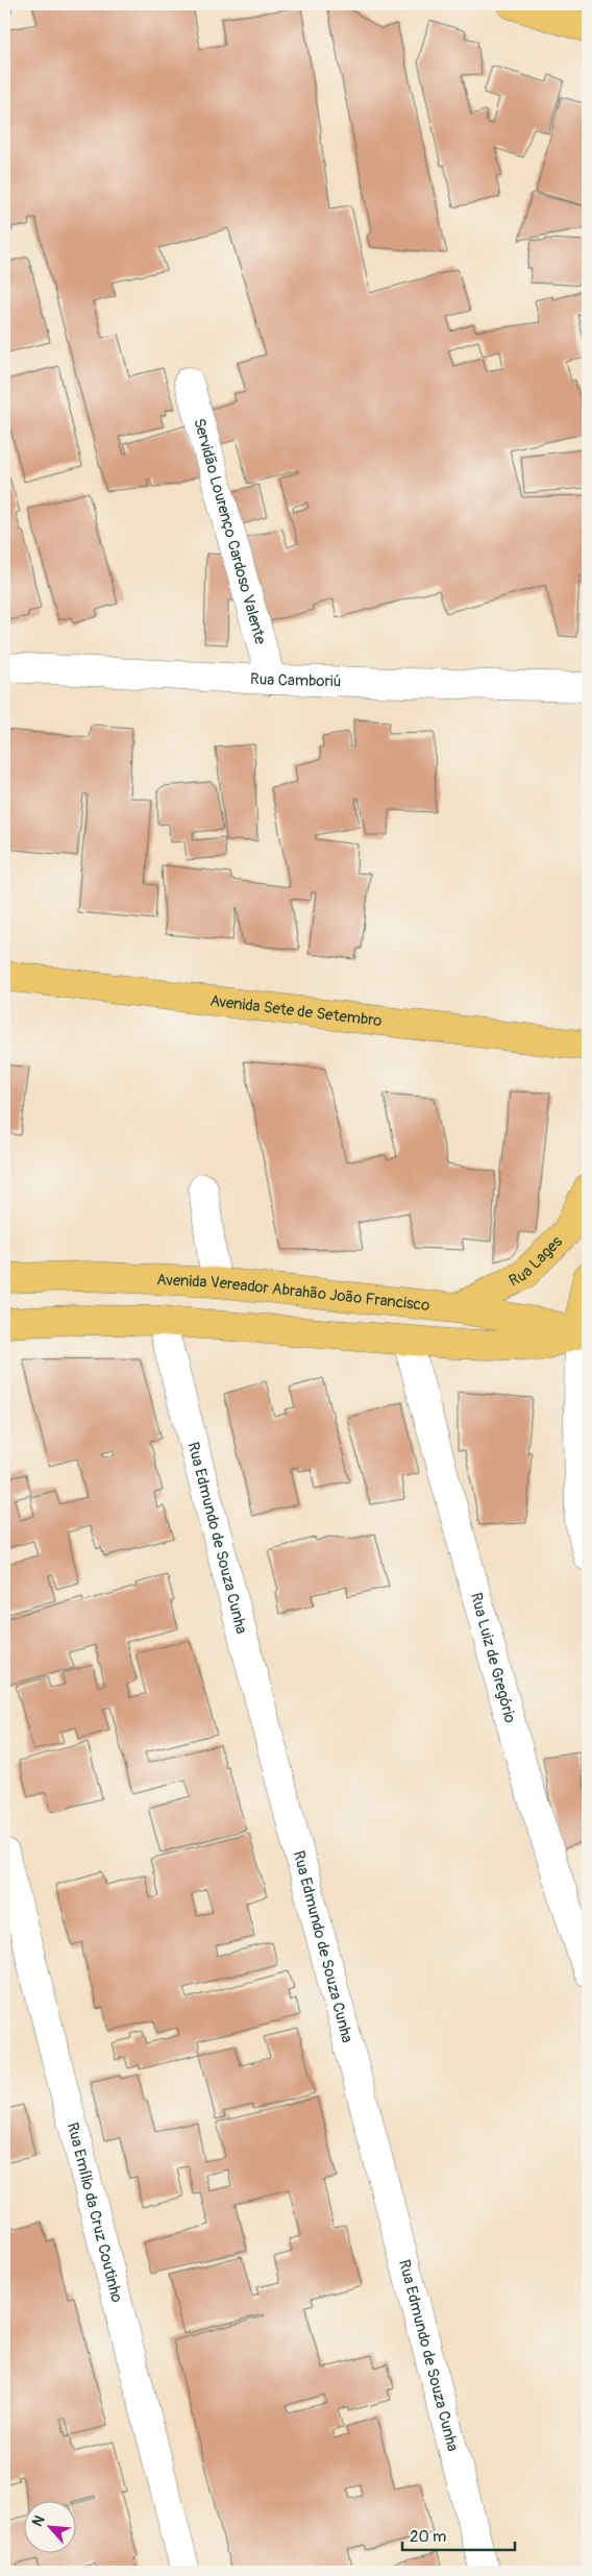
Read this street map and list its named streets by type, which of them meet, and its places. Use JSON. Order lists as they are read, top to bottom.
{
  "streets": {
    "main road": ["Avenida Sete de Setembro", "Rua Lages", "Avenida Vereador Abrahão João Francisco"],
    "street": [
      "Servidão Lourenço Cardoso Valente",
      "Rua Camboriú",
      "Rua Edmundo de Souza Cunha",
      "Rua Luiz de Gregório",
      "Rua Emílio da Cruz Coutinho"
    ]
  },
  "crossings": [
    ["Servidão Lourenço Cardoso Valente", "Rua Camboriú"],
    ["Rua Lages", "Avenida Vereador Abrahão João Francisco"]
  ],
  "scale_bar": "20 m",
  "north": "top left"
}
